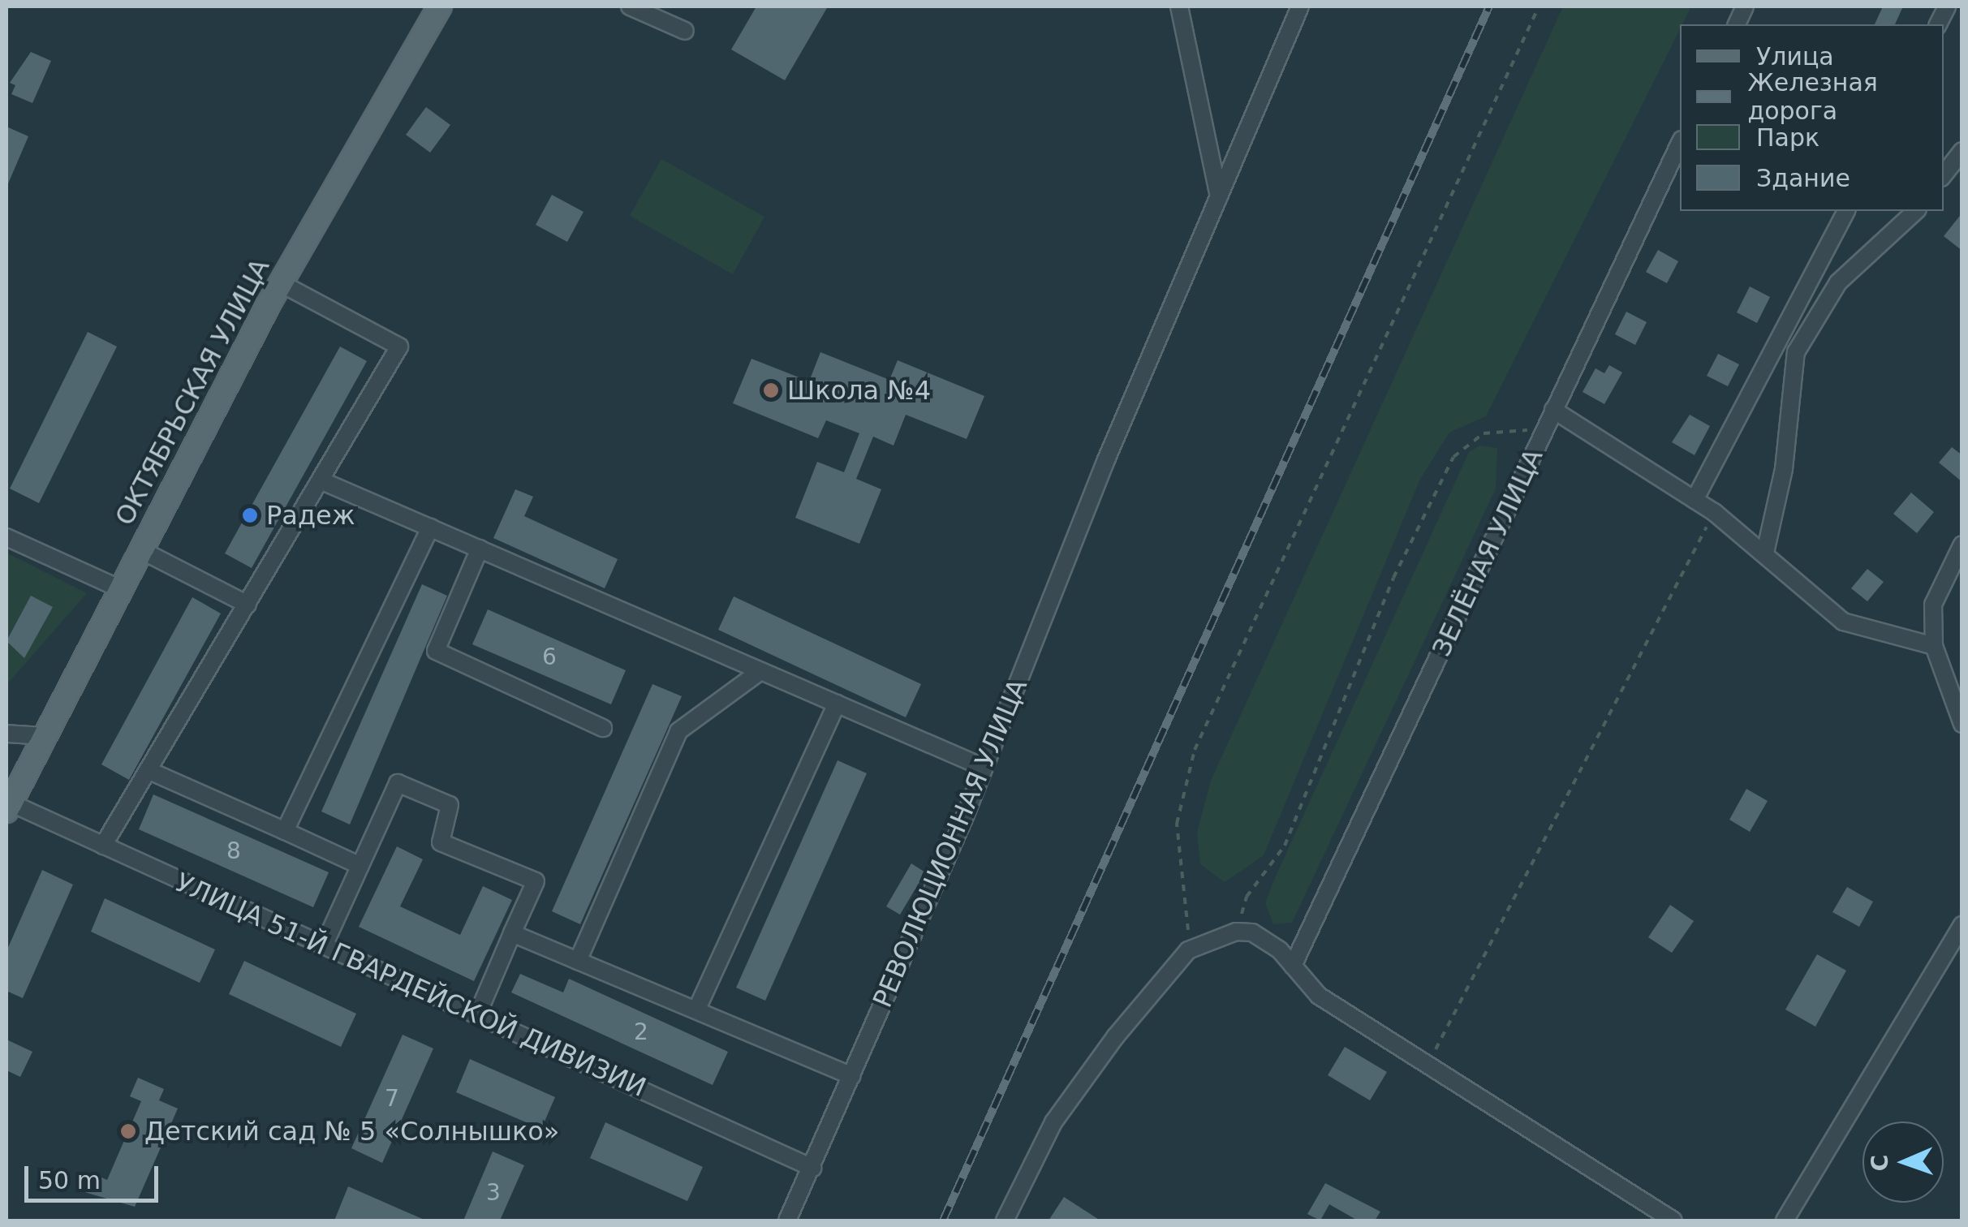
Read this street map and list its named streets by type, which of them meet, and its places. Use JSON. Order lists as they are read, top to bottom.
{
  "streets": {
    "main road": ["ОКТЯБРЬСКАЯ УЛИЦА"],
    "street": ["ЗЕЛЁНАЯ УЛИЦА", "РЕВОЛЮЦИОННАЯ УЛИЦА", "УЛИЦА 51-Й ГВАРДЕЙСКОЙ ДИВИЗИИ"]
  },
  "crossings": [
    ["ОКТЯБРЬСКАЯ УЛИЦА", "УЛИЦА 51-Й ГВАРДЕЙСКОЙ ДИВИЗИИ"],
    ["РЕВОЛЮЦИОННАЯ УЛИЦА", "УЛИЦА 51-Й ГВАРДЕЙСКОЙ ДИВИЗИИ"]
  ],
  "places": ["Школа №4", "Радеж", "Детский сад № 5 «Солнышко»"],
  "house_numbers": [
    "6",
    "8",
    "2",
    "7",
    "3"
  ],
  "legend": [
    "Улица",
    "Железная дорога",
    "Парк",
    "Здание"
  ],
  "scale_bar": "50 m",
  "north": "left"
}
